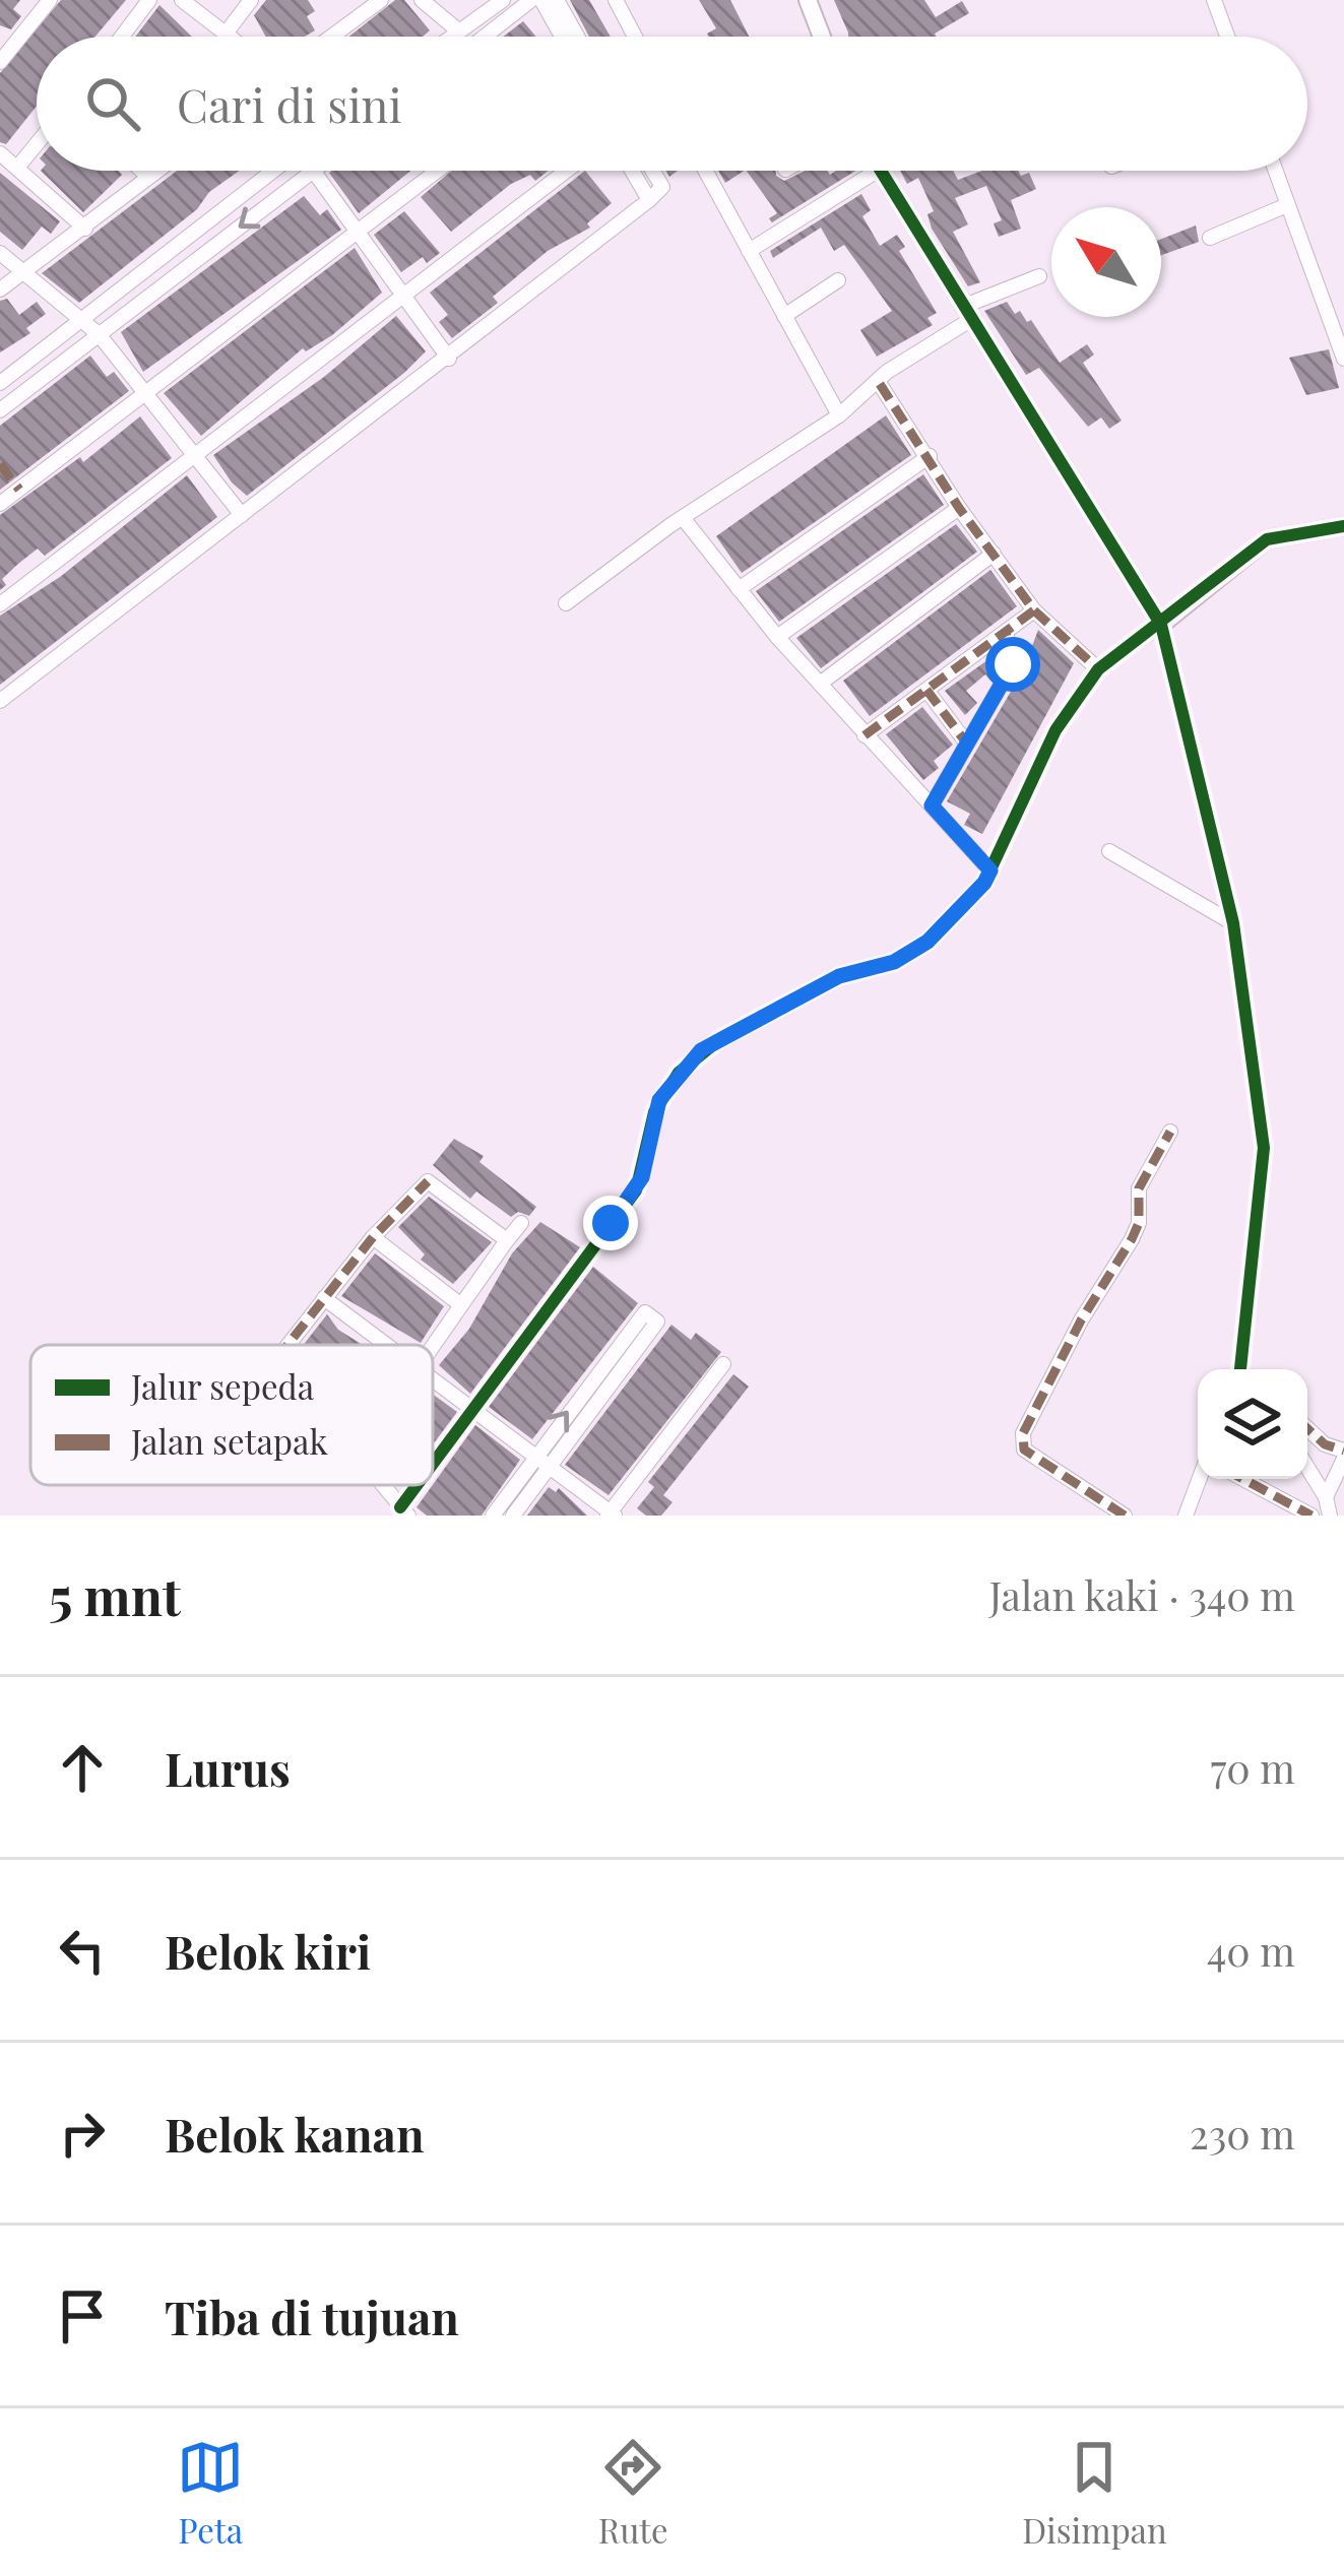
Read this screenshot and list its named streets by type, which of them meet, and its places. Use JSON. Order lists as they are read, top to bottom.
{
  "legend": ["Jalur sepeda", "Jalan setapak"],
  "north": "top left",
  "page": {
    "search": "Cari di sini",
    "heading": ["5 mnt", "Jalan kaki · 340 m"],
    "list": [
      ["Lurus", "70 m"],
      ["Belok kiri", "40 m"],
      ["Belok kanan", "230 m"],
      "Tiba di tujuan"
    ],
    "nav": ["Peta", "Rute", "Disimpan"]
  }
}
